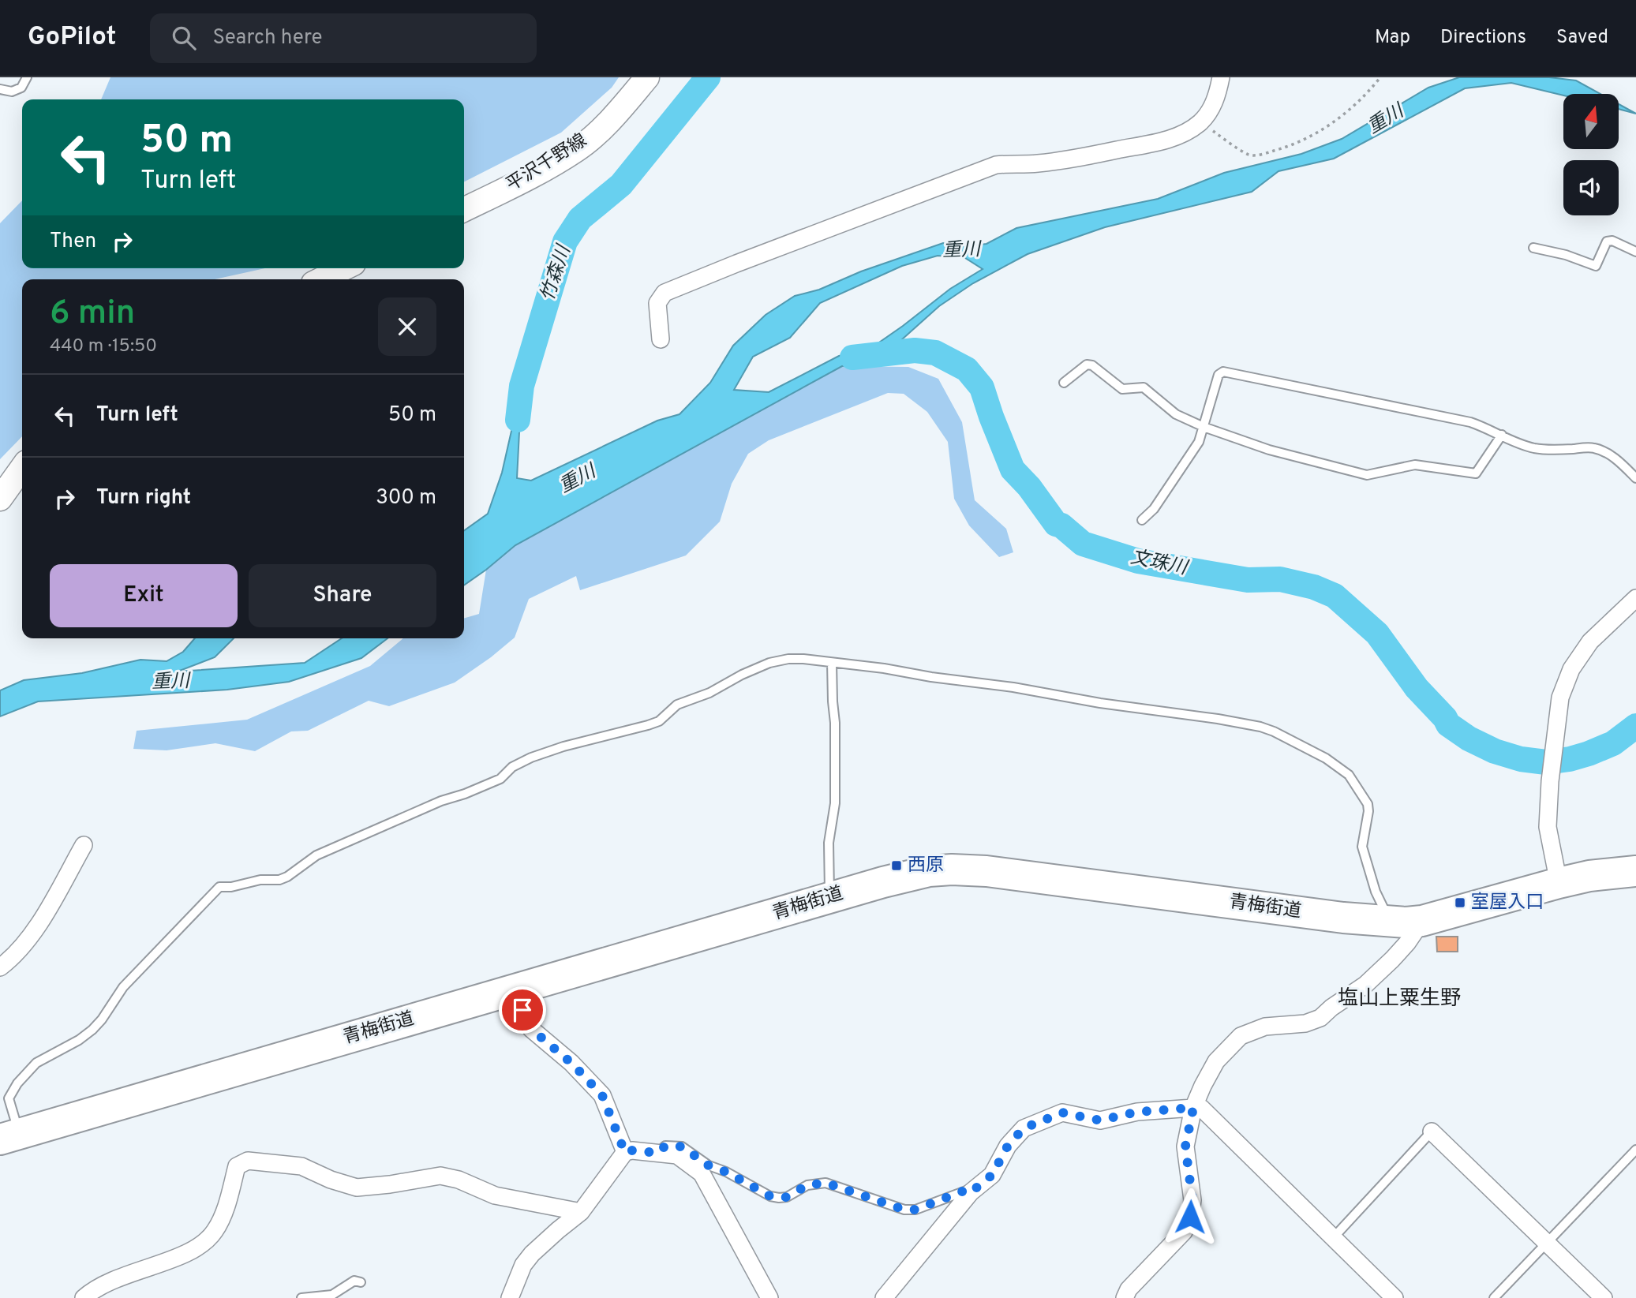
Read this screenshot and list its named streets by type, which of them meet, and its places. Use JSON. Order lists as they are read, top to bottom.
{
  "streets": {
    "highway": ["青梅街道"],
    "main road": ["平沢千野線"]
  },
  "districts": ["塩山上粟生野"],
  "water": ["重川", "竹森川", "文珠川"],
  "places": {
    "transit": ["西原", "室屋入口"]
  },
  "north": "top",
  "page": {
    "header": "GoPilot",
    "search": "Search here",
    "nav": ["Map", "Directions", "Saved"],
    "turn": ["50 m", "Turn left"],
    "then": "Then",
    "heading": ["6 min", "440 m · 15:50"],
    "list": [
      {
        "name": "Turn left",
        "value": "50 m"
      },
      {
        "name": "Turn right",
        "value": "300 m"
      }
    ],
    "buttons": ["Exit", "Share"]
  }
}
